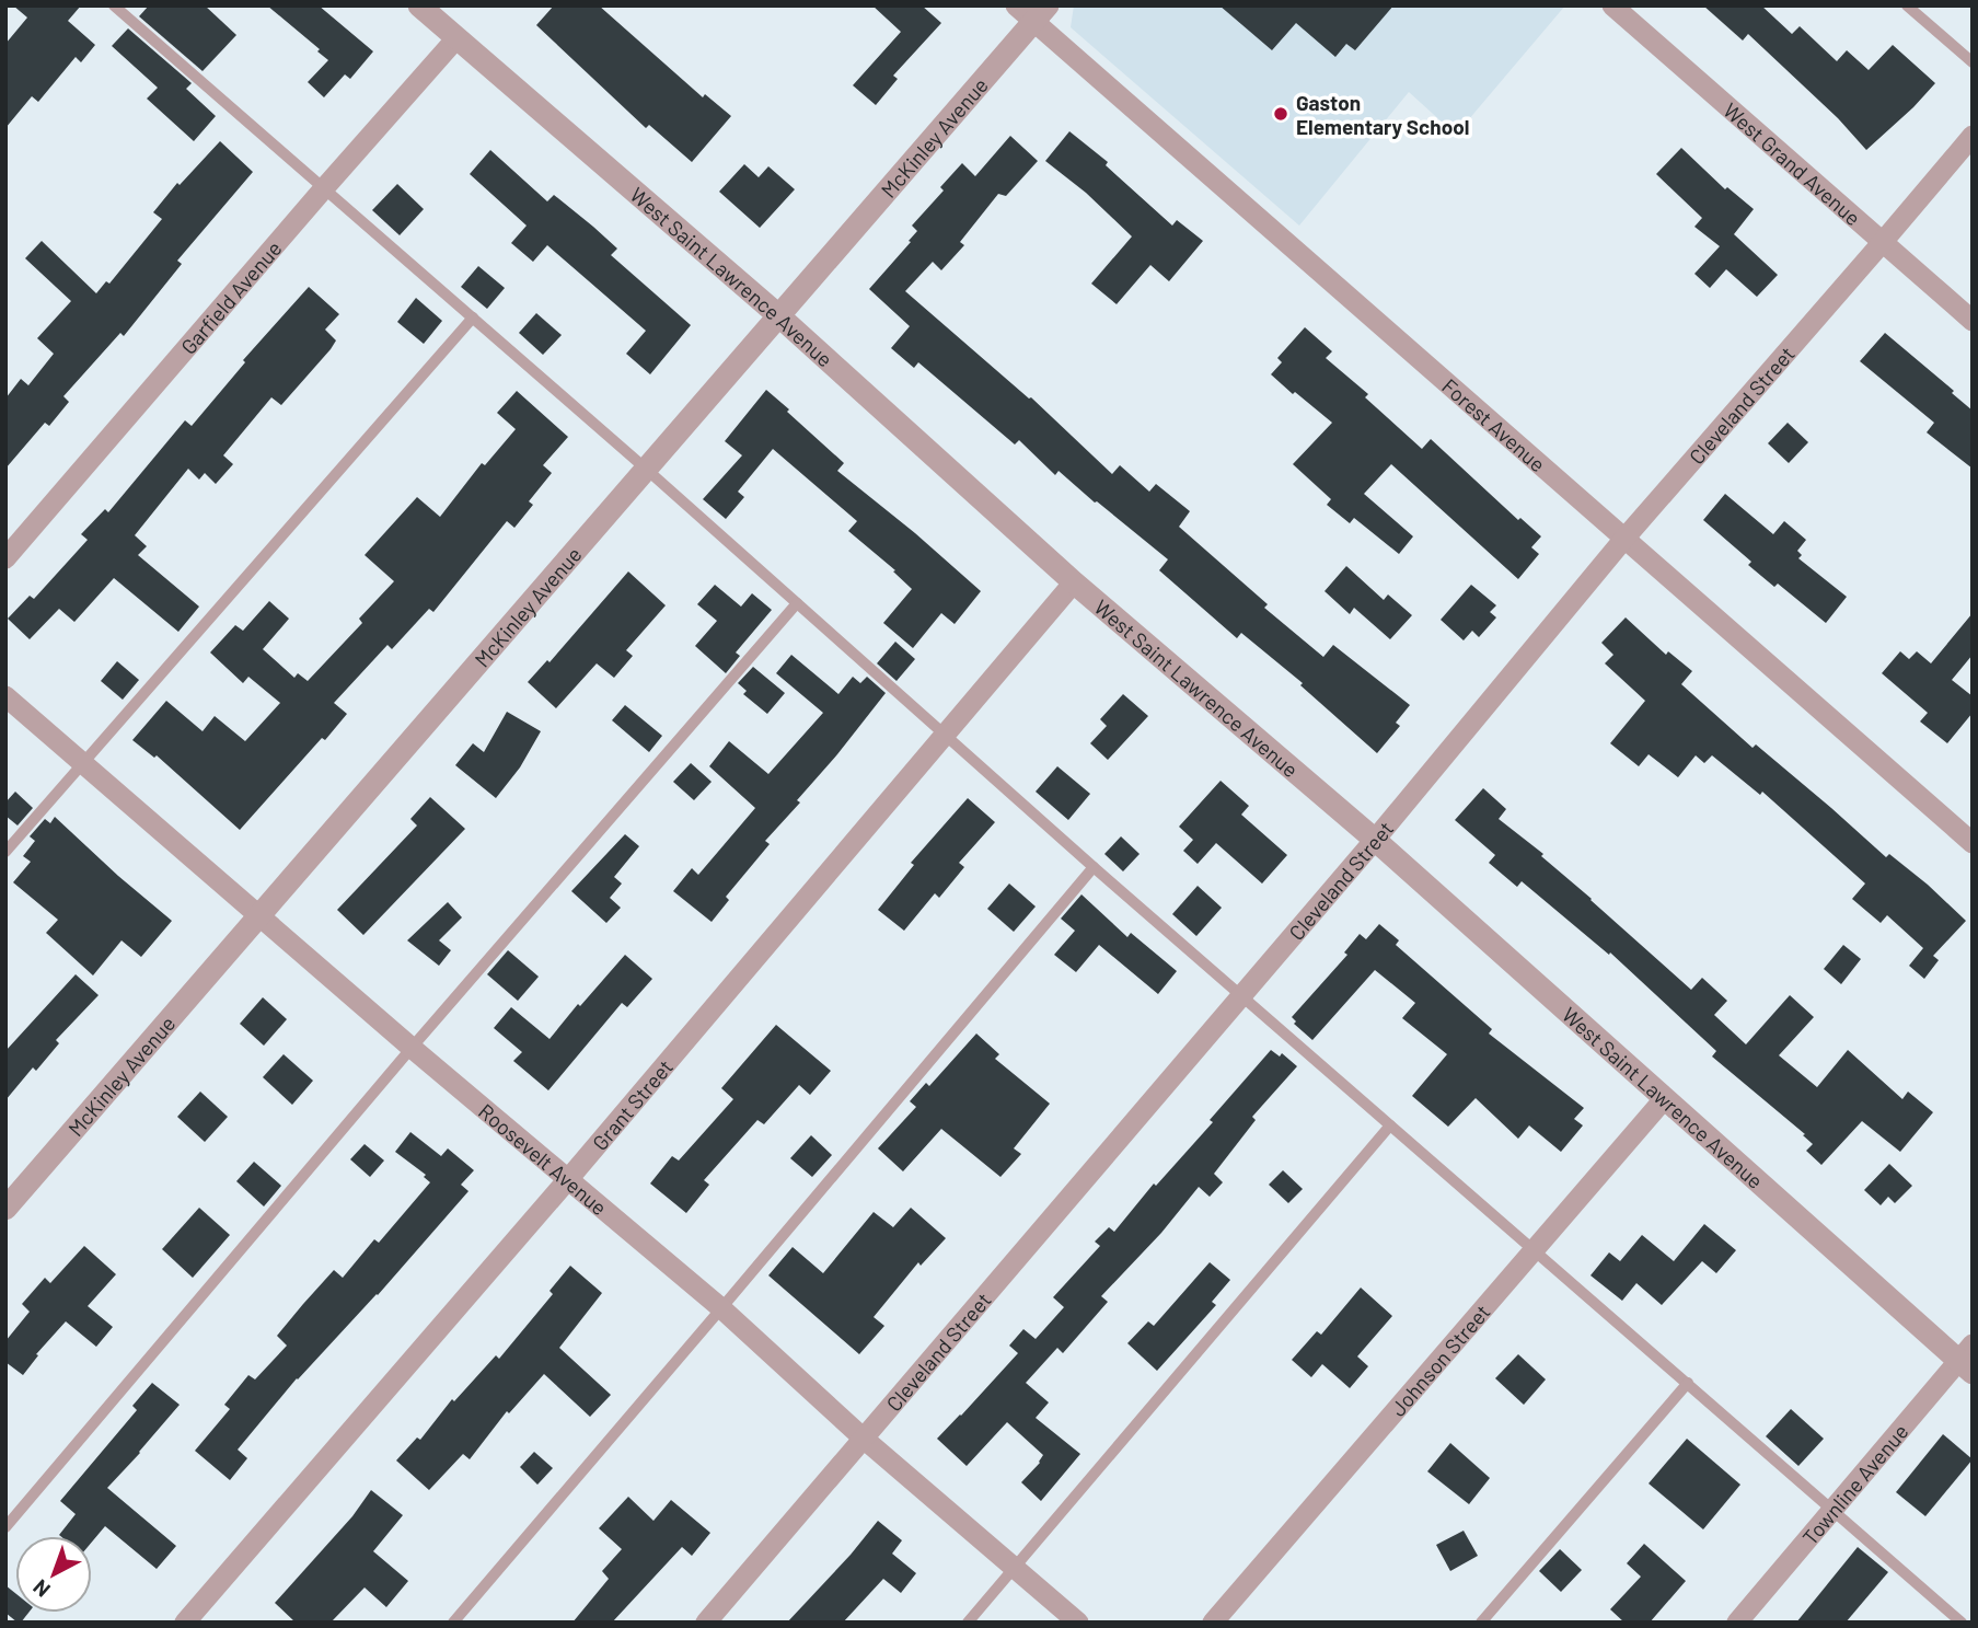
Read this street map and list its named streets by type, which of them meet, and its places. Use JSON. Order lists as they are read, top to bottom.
{
  "streets": {
    "street": [
      "McKinley Avenue",
      "West Grand Avenue",
      "West Saint Lawrence Avenue",
      "Garfield Avenue",
      "Cleveland Street",
      "Forest Avenue",
      "Grant Street",
      "Roosevelt Avenue",
      "Johnson Street",
      "Townline Avenue"
    ]
  },
  "crossings": [
    ["McKinley Avenue", "West Saint Lawrence Avenue"],
    ["McKinley Avenue", "Forest Avenue"],
    ["McKinley Avenue", "Roosevelt Avenue"],
    ["West Grand Avenue", "Cleveland Street"],
    ["West Saint Lawrence Avenue", "Garfield Avenue"],
    ["West Saint Lawrence Avenue", "Cleveland Street"],
    ["West Saint Lawrence Avenue", "Grant Street"],
    ["West Saint Lawrence Avenue", "Johnson Street"],
    ["West Saint Lawrence Avenue", "Townline Avenue"],
    ["Cleveland Street", "Forest Avenue"],
    ["Cleveland Street", "Roosevelt Avenue"],
    ["Grant Street", "Roosevelt Avenue"]
  ],
  "places": ["Gaston Elementary School"],
  "north": "bottom left"
}
